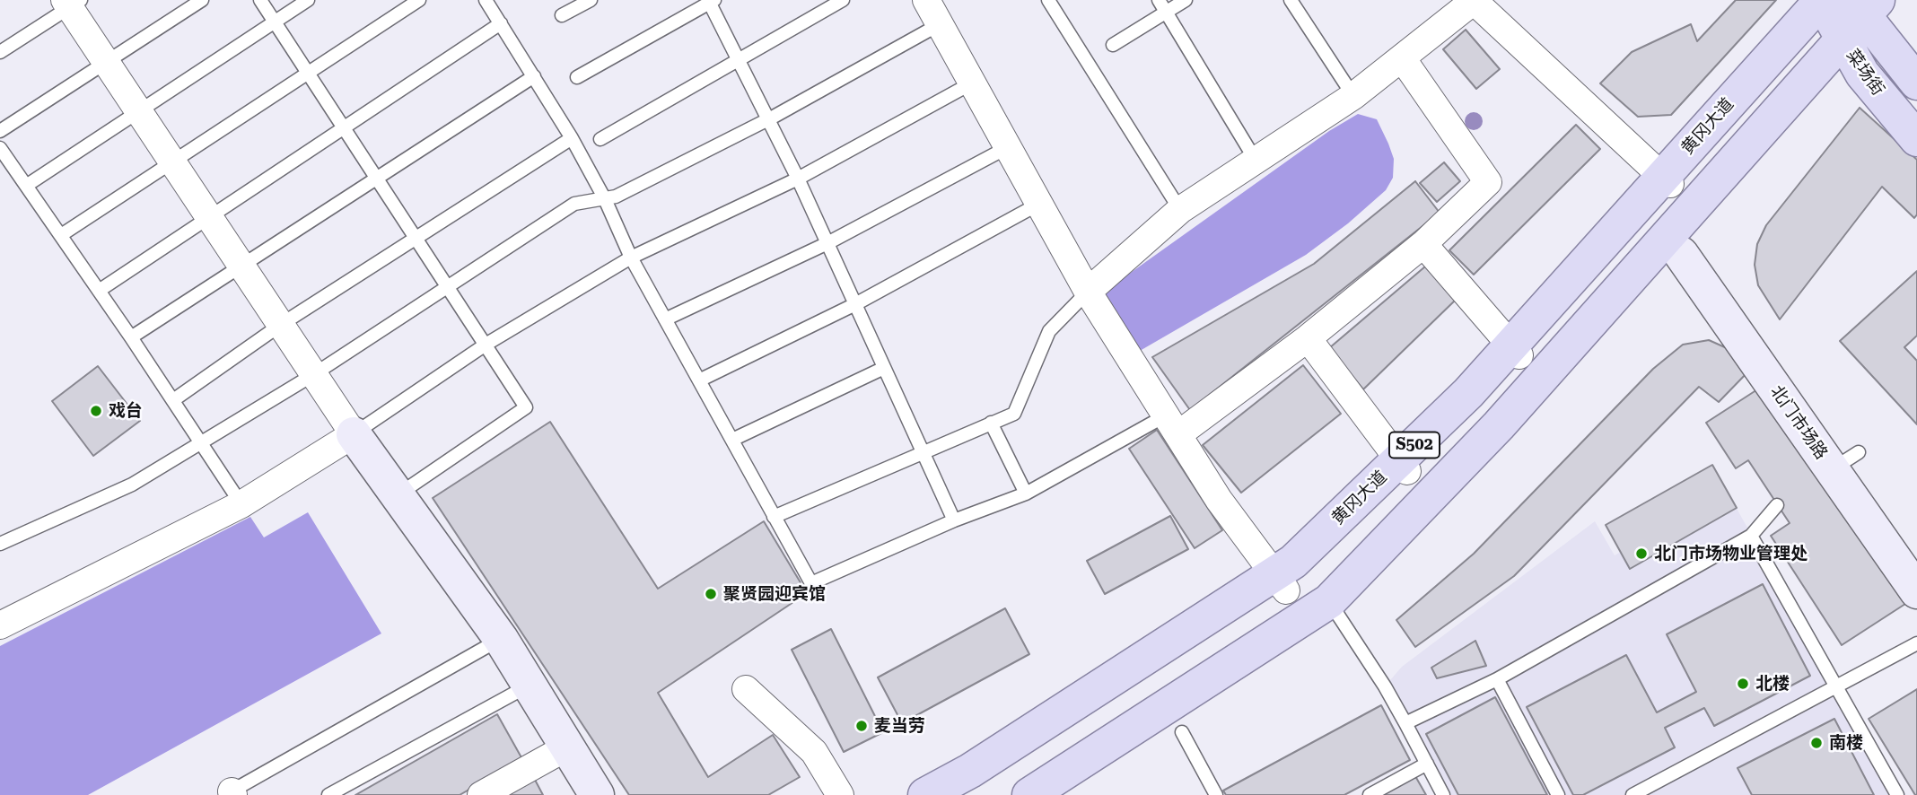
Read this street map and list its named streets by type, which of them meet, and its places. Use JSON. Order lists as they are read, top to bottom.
{
  "streets": {
    "main road": ["菜场街", "黄冈大道", "S502"],
    "street": ["北门市场路"]
  },
  "crossings": [
    ["菜场街", "黄冈大道"],
    ["菜场街", "S502"]
  ],
  "places": [
    "戏台",
    "北门市场物业管理处",
    "聚贤园迎宾馆",
    "北楼",
    "麦当劳",
    "南楼"
  ]
}
